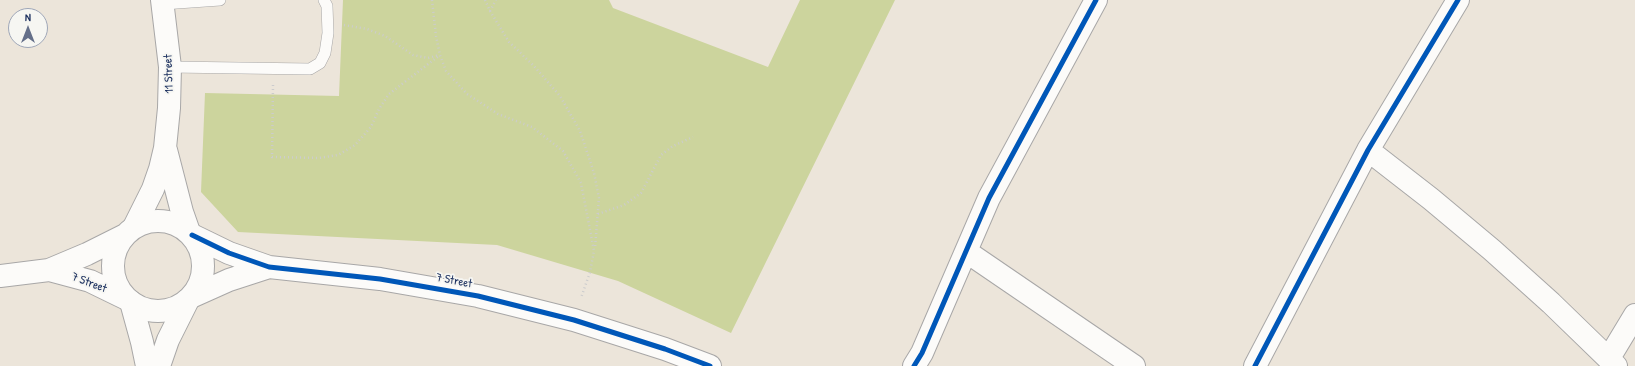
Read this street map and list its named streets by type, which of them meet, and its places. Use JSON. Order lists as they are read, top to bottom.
{
  "streets": {
    "street": ["11 Street", "7 Street"]
  },
  "crossings": [
    ["11 Street", "7 Street"]
  ],
  "north": "top"
}
